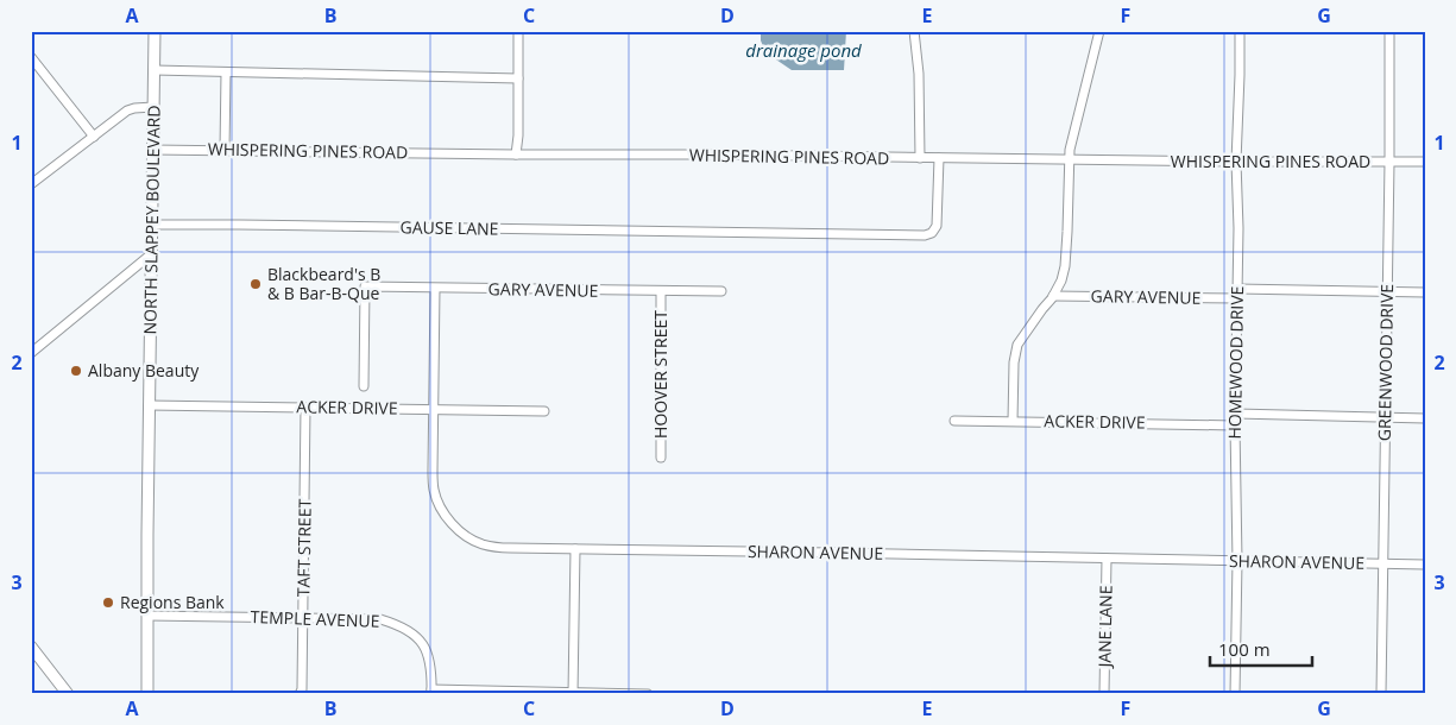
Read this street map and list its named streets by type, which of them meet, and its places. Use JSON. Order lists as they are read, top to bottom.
{
  "streets": {
    "main road": ["NORTH SLAPPEY BOULEVARD"],
    "street": [
      "WHISPERING PINES ROAD",
      "GAUSE LANE",
      "GARY AVENUE",
      "HOMEWOOD DRIVE",
      "GREENWOOD DRIVE",
      "HOOVER STREET",
      "ACKER DRIVE",
      "TAFT STREET",
      "SHARON AVENUE",
      "TEMPLE AVENUE",
      "JANE LANE"
    ]
  },
  "crossings": [
    ["WHISPERING PINES ROAD", "NORTH SLAPPEY BOULEVARD"],
    ["WHISPERING PINES ROAD", "GAUSE LANE"],
    ["WHISPERING PINES ROAD", "HOMEWOOD DRIVE"],
    ["WHISPERING PINES ROAD", "GREENWOOD DRIVE"],
    ["NORTH SLAPPEY BOULEVARD", "GAUSE LANE"],
    ["NORTH SLAPPEY BOULEVARD", "ACKER DRIVE"],
    ["NORTH SLAPPEY BOULEVARD", "TEMPLE AVENUE"],
    ["GARY AVENUE", "HOMEWOOD DRIVE"],
    ["GARY AVENUE", "GREENWOOD DRIVE"],
    ["GARY AVENUE", "HOOVER STREET"],
    ["GARY AVENUE", "SHARON AVENUE"],
    ["HOMEWOOD DRIVE", "ACKER DRIVE"],
    ["HOMEWOOD DRIVE", "SHARON AVENUE"],
    ["GREENWOOD DRIVE", "SHARON AVENUE"],
    ["ACKER DRIVE", "TAFT STREET"],
    ["ACKER DRIVE", "SHARON AVENUE"],
    ["TAFT STREET", "TEMPLE AVENUE"],
    ["SHARON AVENUE", "JANE LANE"]
  ],
  "water": ["drainage pond"],
  "places": ["Blackbeard's B & B Bar-B-Que", "Albany Beauty", "Regions Bank"],
  "scale_bar": "100 m",
  "grid": {
    "columns": [
      "A",
      "B",
      "C",
      "D",
      "E",
      "F",
      "G"
    ],
    "rows": ["1", "2", "3"]
  }
}
